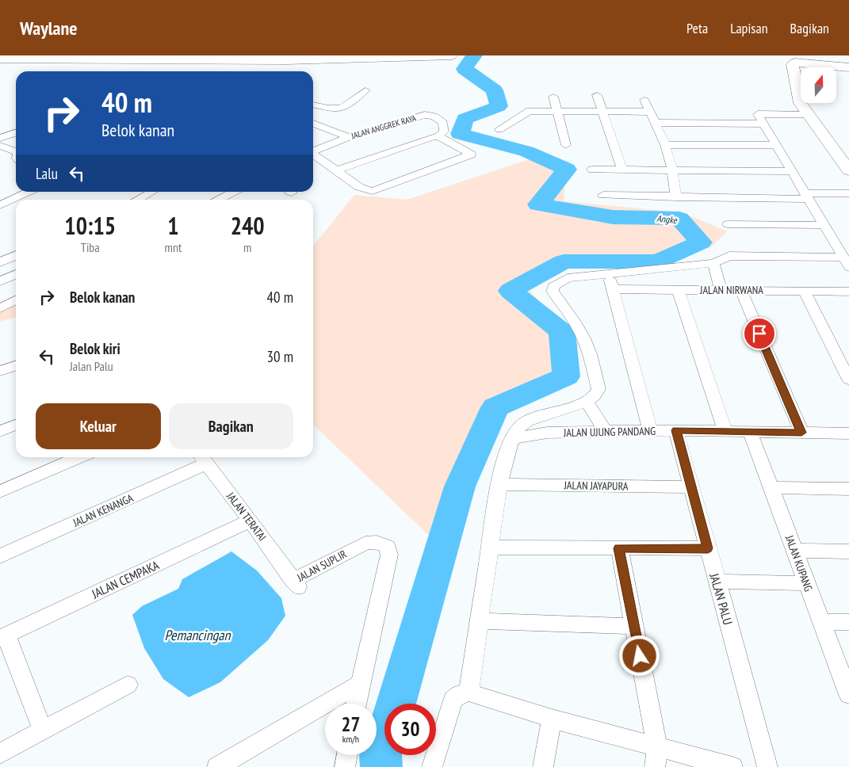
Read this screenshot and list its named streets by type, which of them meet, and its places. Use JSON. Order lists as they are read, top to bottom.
{
  "streets": {
    "street": [
      "JALAN ANGGREK RAYA",
      "JALAN NIRWANA",
      "JALAN UJUNG PANDANG",
      "JALAN JAYAPURA",
      "JALAN KENANGA",
      "JALAN TERATAI",
      "JALAN KUPANG",
      "JALAN SUPLIR",
      "JALAN CEMPAKA",
      "JALAN PALU"
    ]
  },
  "crossings": [
    ["JALAN UJUNG PANDANG", "JALAN KUPANG"],
    ["JALAN UJUNG PANDANG", "JALAN PALU"],
    ["JALAN JAYAPURA", "JALAN PALU"],
    ["JALAN KENANGA", "JALAN TERATAI"],
    ["JALAN TERATAI", "JALAN SUPLIR"],
    ["JALAN TERATAI", "JALAN CEMPAKA"]
  ],
  "water": ["Angke", "Pemancingan"],
  "north": "top",
  "page": {
    "header": "Waylane",
    "nav": ["Peta", "Lapisan", "Bagikan"],
    "turn": ["40 m", "Belok kanan"],
    "then": "Lalu",
    "eta": [
      "10:15",
      "Tiba",
      "1",
      "mnt",
      "240",
      "m"
    ],
    "list": [
      {
        "name": "Belok kanan",
        "value": "40 m"
      },
      {
        "name": "Belok kiri",
        "note": "Jalan Palu",
        "value": "30 m"
      }
    ],
    "buttons": ["Keluar", "Bagikan"],
    "speed": "27 km/h",
    "limit": "30"
  }
}
